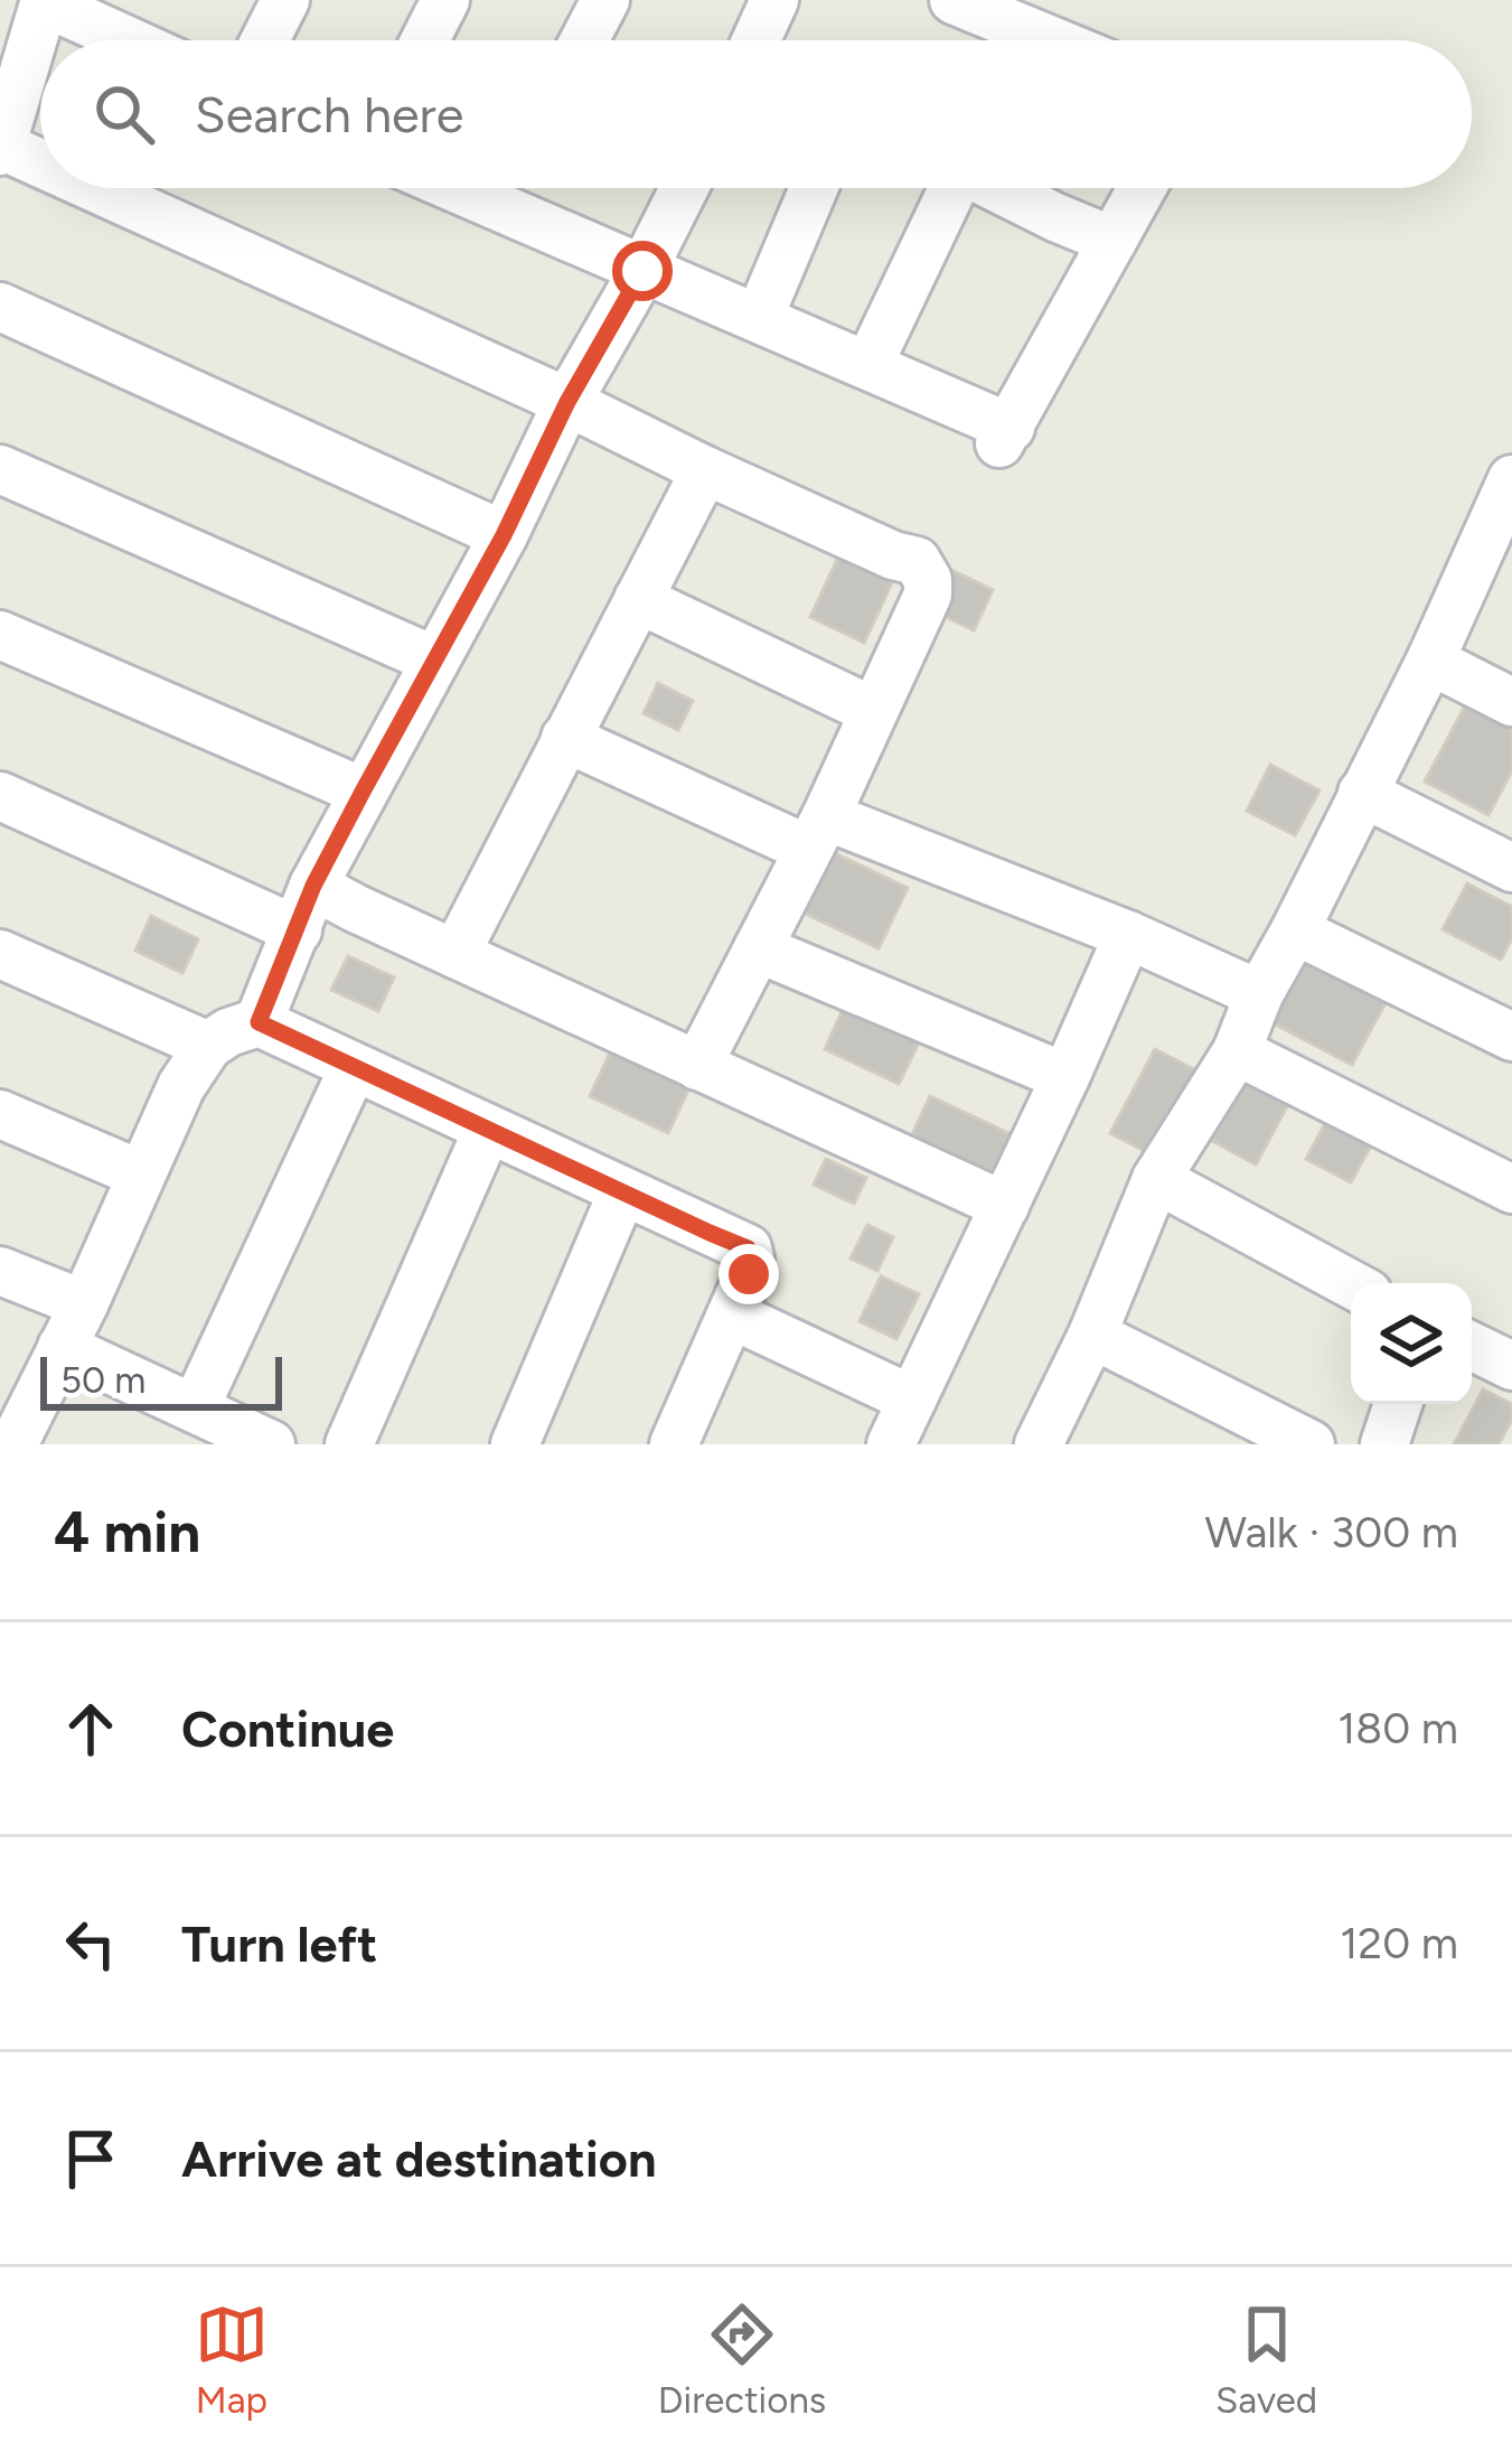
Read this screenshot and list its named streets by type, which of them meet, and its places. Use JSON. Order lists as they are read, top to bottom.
{
  "scale_bar": "50 m",
  "page": {
    "search": "Search here",
    "scale": "50 m",
    "heading": ["4 min", "Walk · 300 m"],
    "list": [
      ["Continue", "180 m"],
      ["Turn left", "120 m"],
      "Arrive at destination"
    ],
    "nav": ["Map", "Directions", "Saved"]
  }
}
